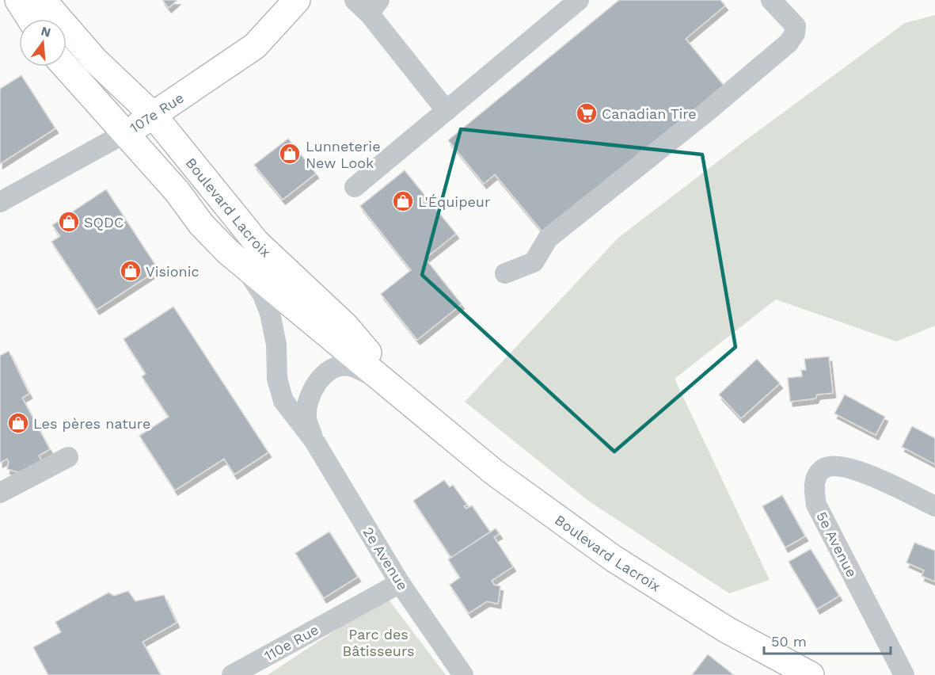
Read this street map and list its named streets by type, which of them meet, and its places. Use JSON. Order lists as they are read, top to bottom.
{
  "streets": {
    "main road": ["107e Rue", "Boulevard Lacroix"],
    "street": ["5e Avenue", "2e Avenue", "110e Rue"]
  },
  "crossings": [
    ["107e Rue", "Boulevard Lacroix"],
    ["Boulevard Lacroix", "2e Avenue"],
    ["2e Avenue", "110e Rue"]
  ],
  "parks": ["Parc des Bâtisseurs"],
  "places": {
    "supermarket": ["Canadian Tire"],
    "shop": [
      "Lunneterie New Look",
      "L'Équipeur",
      "SQDC",
      "Visionic",
      "Les pères nature"
    ]
  },
  "scale_bar": "50 m",
  "north": "top"
}
